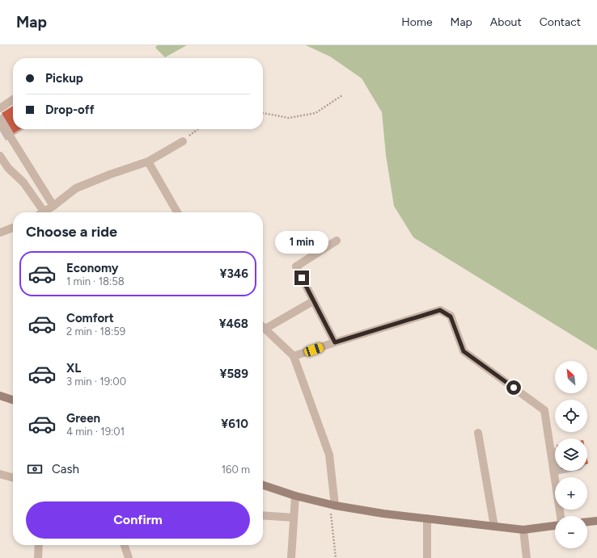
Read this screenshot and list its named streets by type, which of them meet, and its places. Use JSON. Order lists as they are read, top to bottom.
{
  "north": "top left",
  "page": {
    "header": "Map",
    "nav": [
      "Home",
      "Map",
      "About",
      "Contact"
    ],
    "banner": ["Pickup", "Drop-off"],
    "heading": "Choose a ride",
    "bubble": "1 min",
    "list": [
      {
        "name": "Economy",
        "note": "1 min · 18:58",
        "value": "¥346"
      },
      {
        "name": "Comfort",
        "note": "2 min · 18:59",
        "value": "¥468"
      },
      {
        "name": "XL",
        "note": "3 min · 19:00",
        "value": "¥589"
      },
      {
        "name": "Green",
        "note": "4 min · 19:01",
        "value": "¥610"
      }
    ],
    "map_buttons": ["+", "−"],
    "pay": ["Cash", "160 m"],
    "buttons": "Confirm"
  }
}
